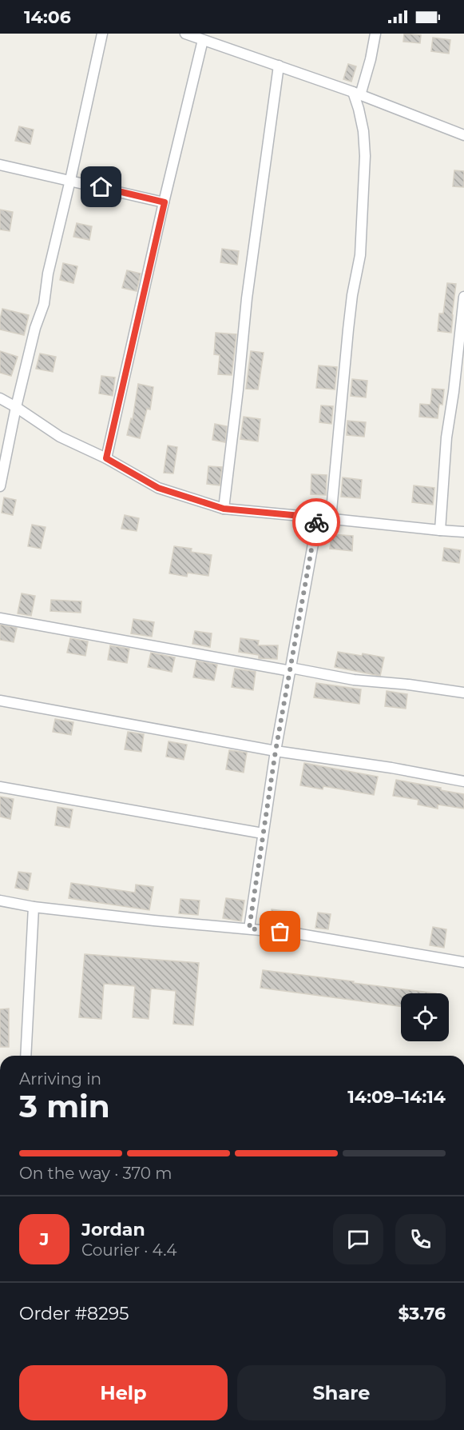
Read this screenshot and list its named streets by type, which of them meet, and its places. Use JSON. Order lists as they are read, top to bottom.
{
  "page": {
    "status": "14:06",
    "heading": ["3 min", "Arriving in", "14:09–14:14"],
    "panel": [
      "Jordan",
      "Courier · 4.4",
      "Order #8295",
      "$3.76"
    ],
    "bar": "On the way · 370 m",
    "round": "J",
    "buttons": ["Help", "Share"]
  }
}
